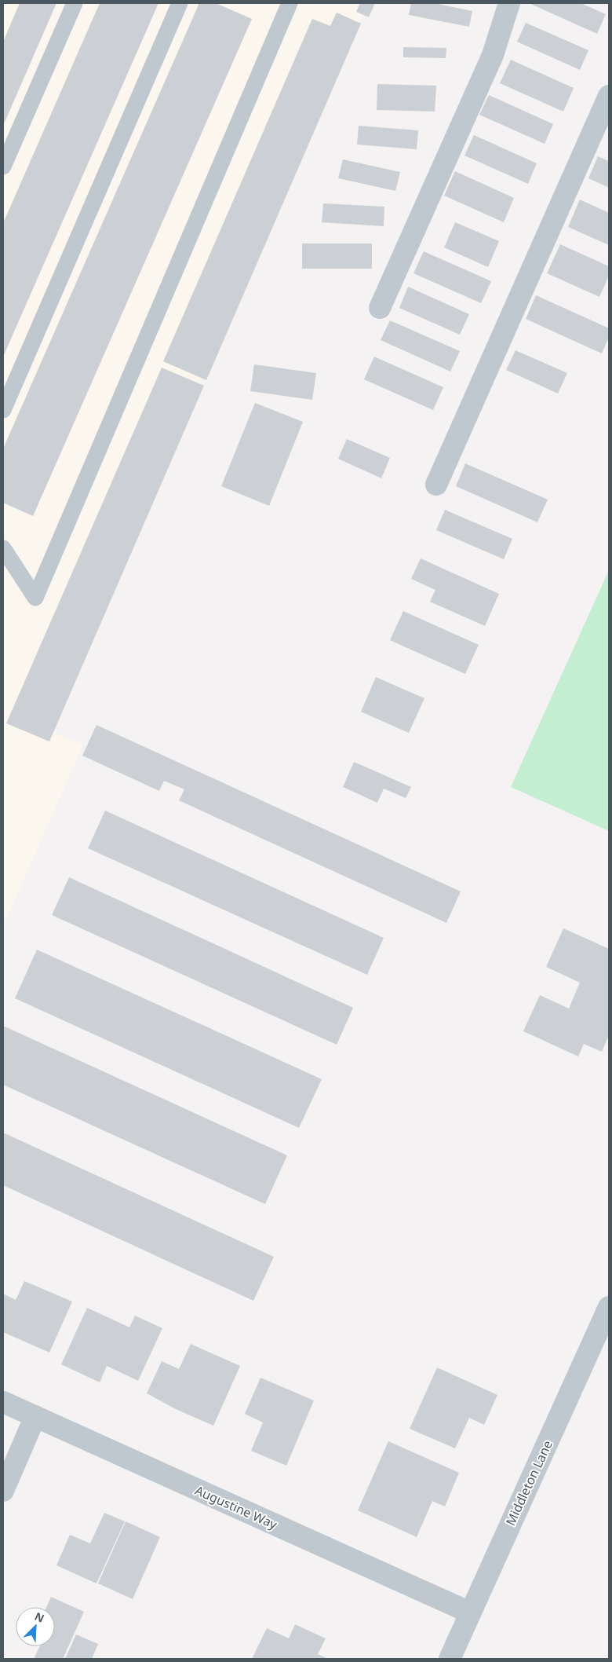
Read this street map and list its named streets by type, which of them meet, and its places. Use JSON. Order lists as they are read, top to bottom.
{
  "streets": {
    "street": ["Middleton Lane", "Augustine Way"]
  },
  "crossings": [
    ["Middleton Lane", "Augustine Way"]
  ],
  "north": "top right"
}
